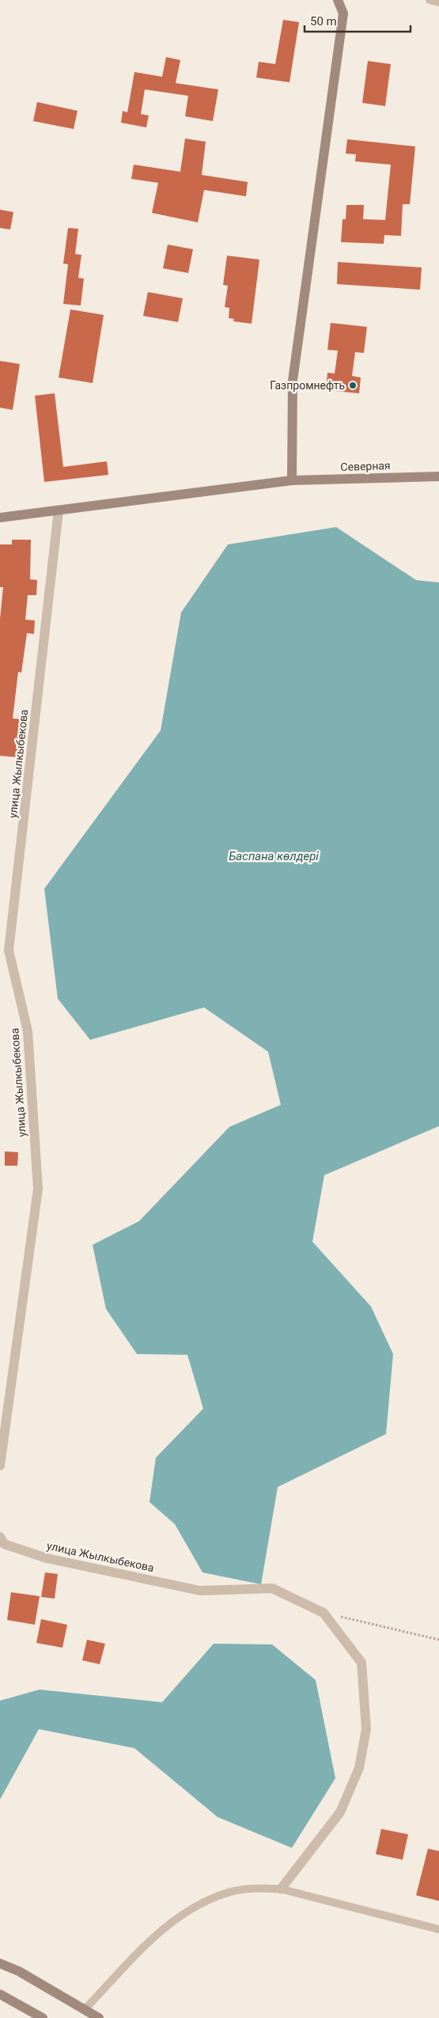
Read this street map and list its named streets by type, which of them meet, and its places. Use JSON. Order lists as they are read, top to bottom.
{
  "streets": {
    "main road": ["Северная"],
    "street": ["улица Жылкыбекова"]
  },
  "crossings": [
    ["Северная", "улица Жылкыбекова"]
  ],
  "water": ["Баспана көлдері"],
  "places": ["Газпромнефть"],
  "scale_bar": "50 m"
}
